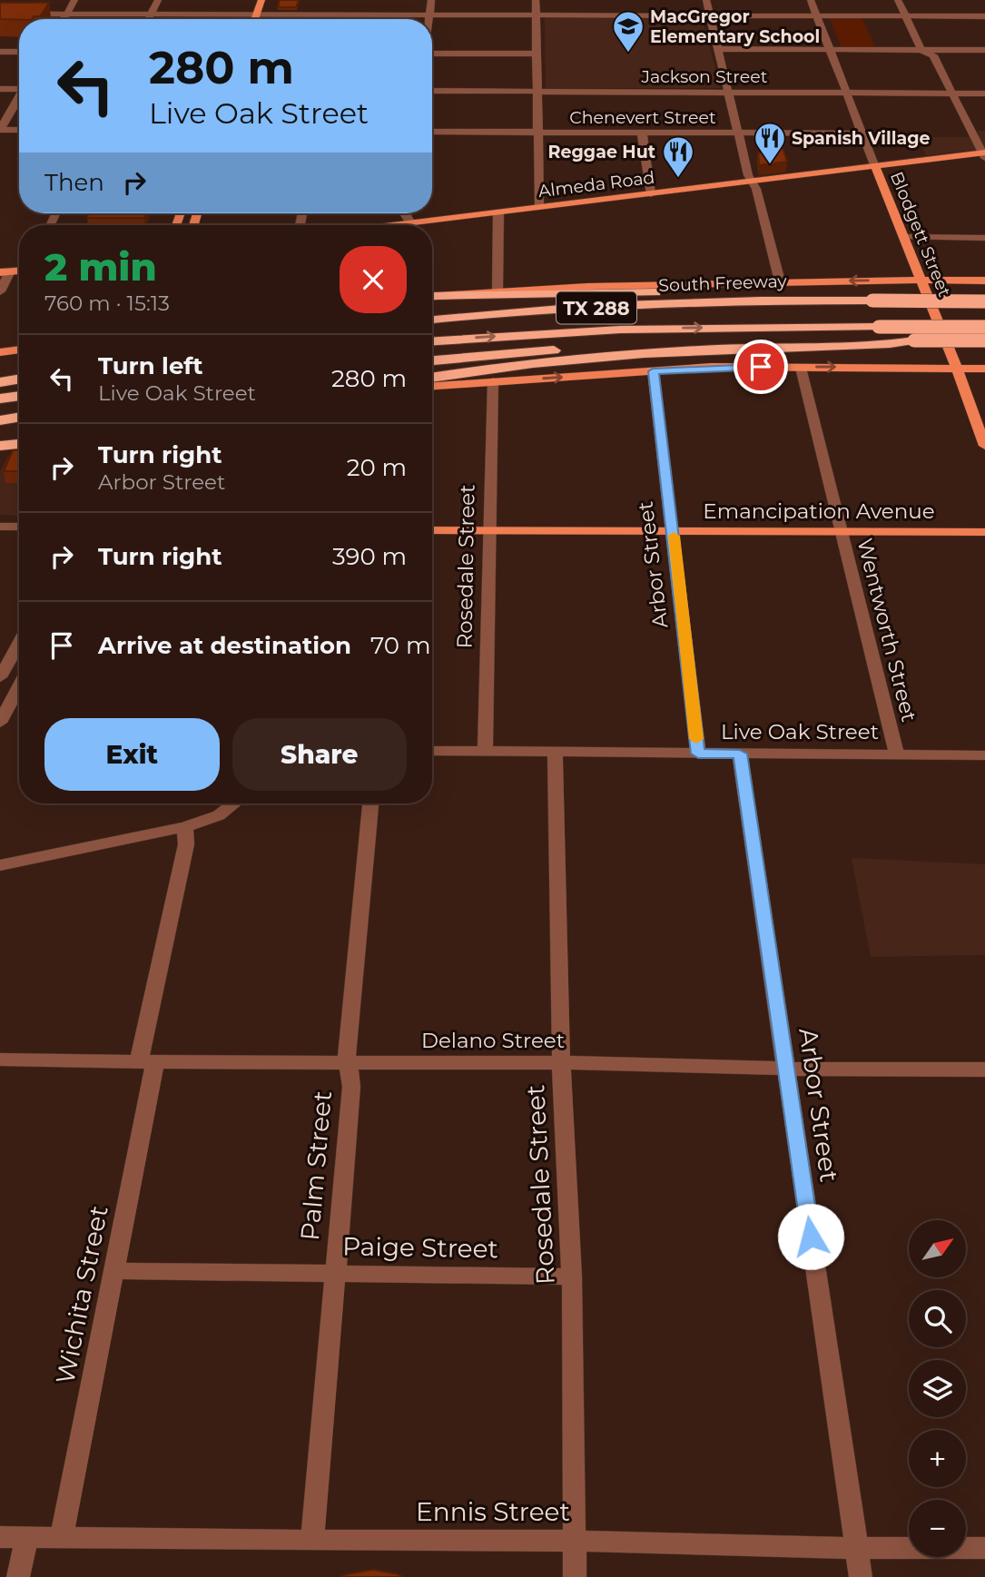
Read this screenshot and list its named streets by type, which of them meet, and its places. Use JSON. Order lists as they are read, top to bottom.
{
  "streets": {
    "highway": ["South Freeway", "TX 288"],
    "main road": ["Almeda Road", "Blodgett Street", "Emancipation Avenue"],
    "street": [
      "Jackson Street",
      "Chenevert Street",
      "Arbor Street",
      "Rosedale Street",
      "Wentworth Street",
      "Live Oak Street",
      "Delano Street",
      "Palm Street",
      "Paige Street",
      "Wichita Street",
      "Ennis Street"
    ]
  },
  "crossings": [
    ["Jackson Street", "Blodgett Street"],
    ["Chenevert Street", "Blodgett Street"],
    ["Almeda Road", "Blodgett Street"],
    ["Emancipation Avenue", "Arbor Street"],
    ["Emancipation Avenue", "Rosedale Street"],
    ["Emancipation Avenue", "Wentworth Street"],
    ["Arbor Street", "Live Oak Street"],
    ["Arbor Street", "Delano Street"],
    ["Arbor Street", "Ennis Street"],
    ["Rosedale Street", "Live Oak Street"],
    ["Rosedale Street", "Delano Street"],
    ["Rosedale Street", "Paige Street"],
    ["Rosedale Street", "Ennis Street"],
    ["Wentworth Street", "Live Oak Street"],
    ["Delano Street", "Palm Street"],
    ["Delano Street", "Wichita Street"],
    ["Palm Street", "Paige Street"],
    ["Palm Street", "Ennis Street"],
    ["Paige Street", "Wichita Street"],
    ["Wichita Street", "Ennis Street"]
  ],
  "places": {
    "school or university": ["MacGregor Elementary School"],
    "restaurant": ["Spanish Village", "Reggae Hut"]
  },
  "north": "top right",
  "page": {
    "turn": ["280 m", "Live Oak Street"],
    "then": "Then",
    "heading": ["2 min", "760 m · 15:13"],
    "list": [
      {
        "name": "Turn left",
        "note": "Live Oak Street",
        "value": "280 m"
      },
      {
        "name": "Turn right",
        "note": "Arbor Street",
        "value": "20 m"
      },
      {
        "name": "Turn right",
        "value": "390 m"
      },
      {
        "name": "Arrive at destination",
        "value": "70 m"
      }
    ],
    "buttons": ["Exit", "Share"],
    "map_buttons": ["+", "−"]
  }
}
